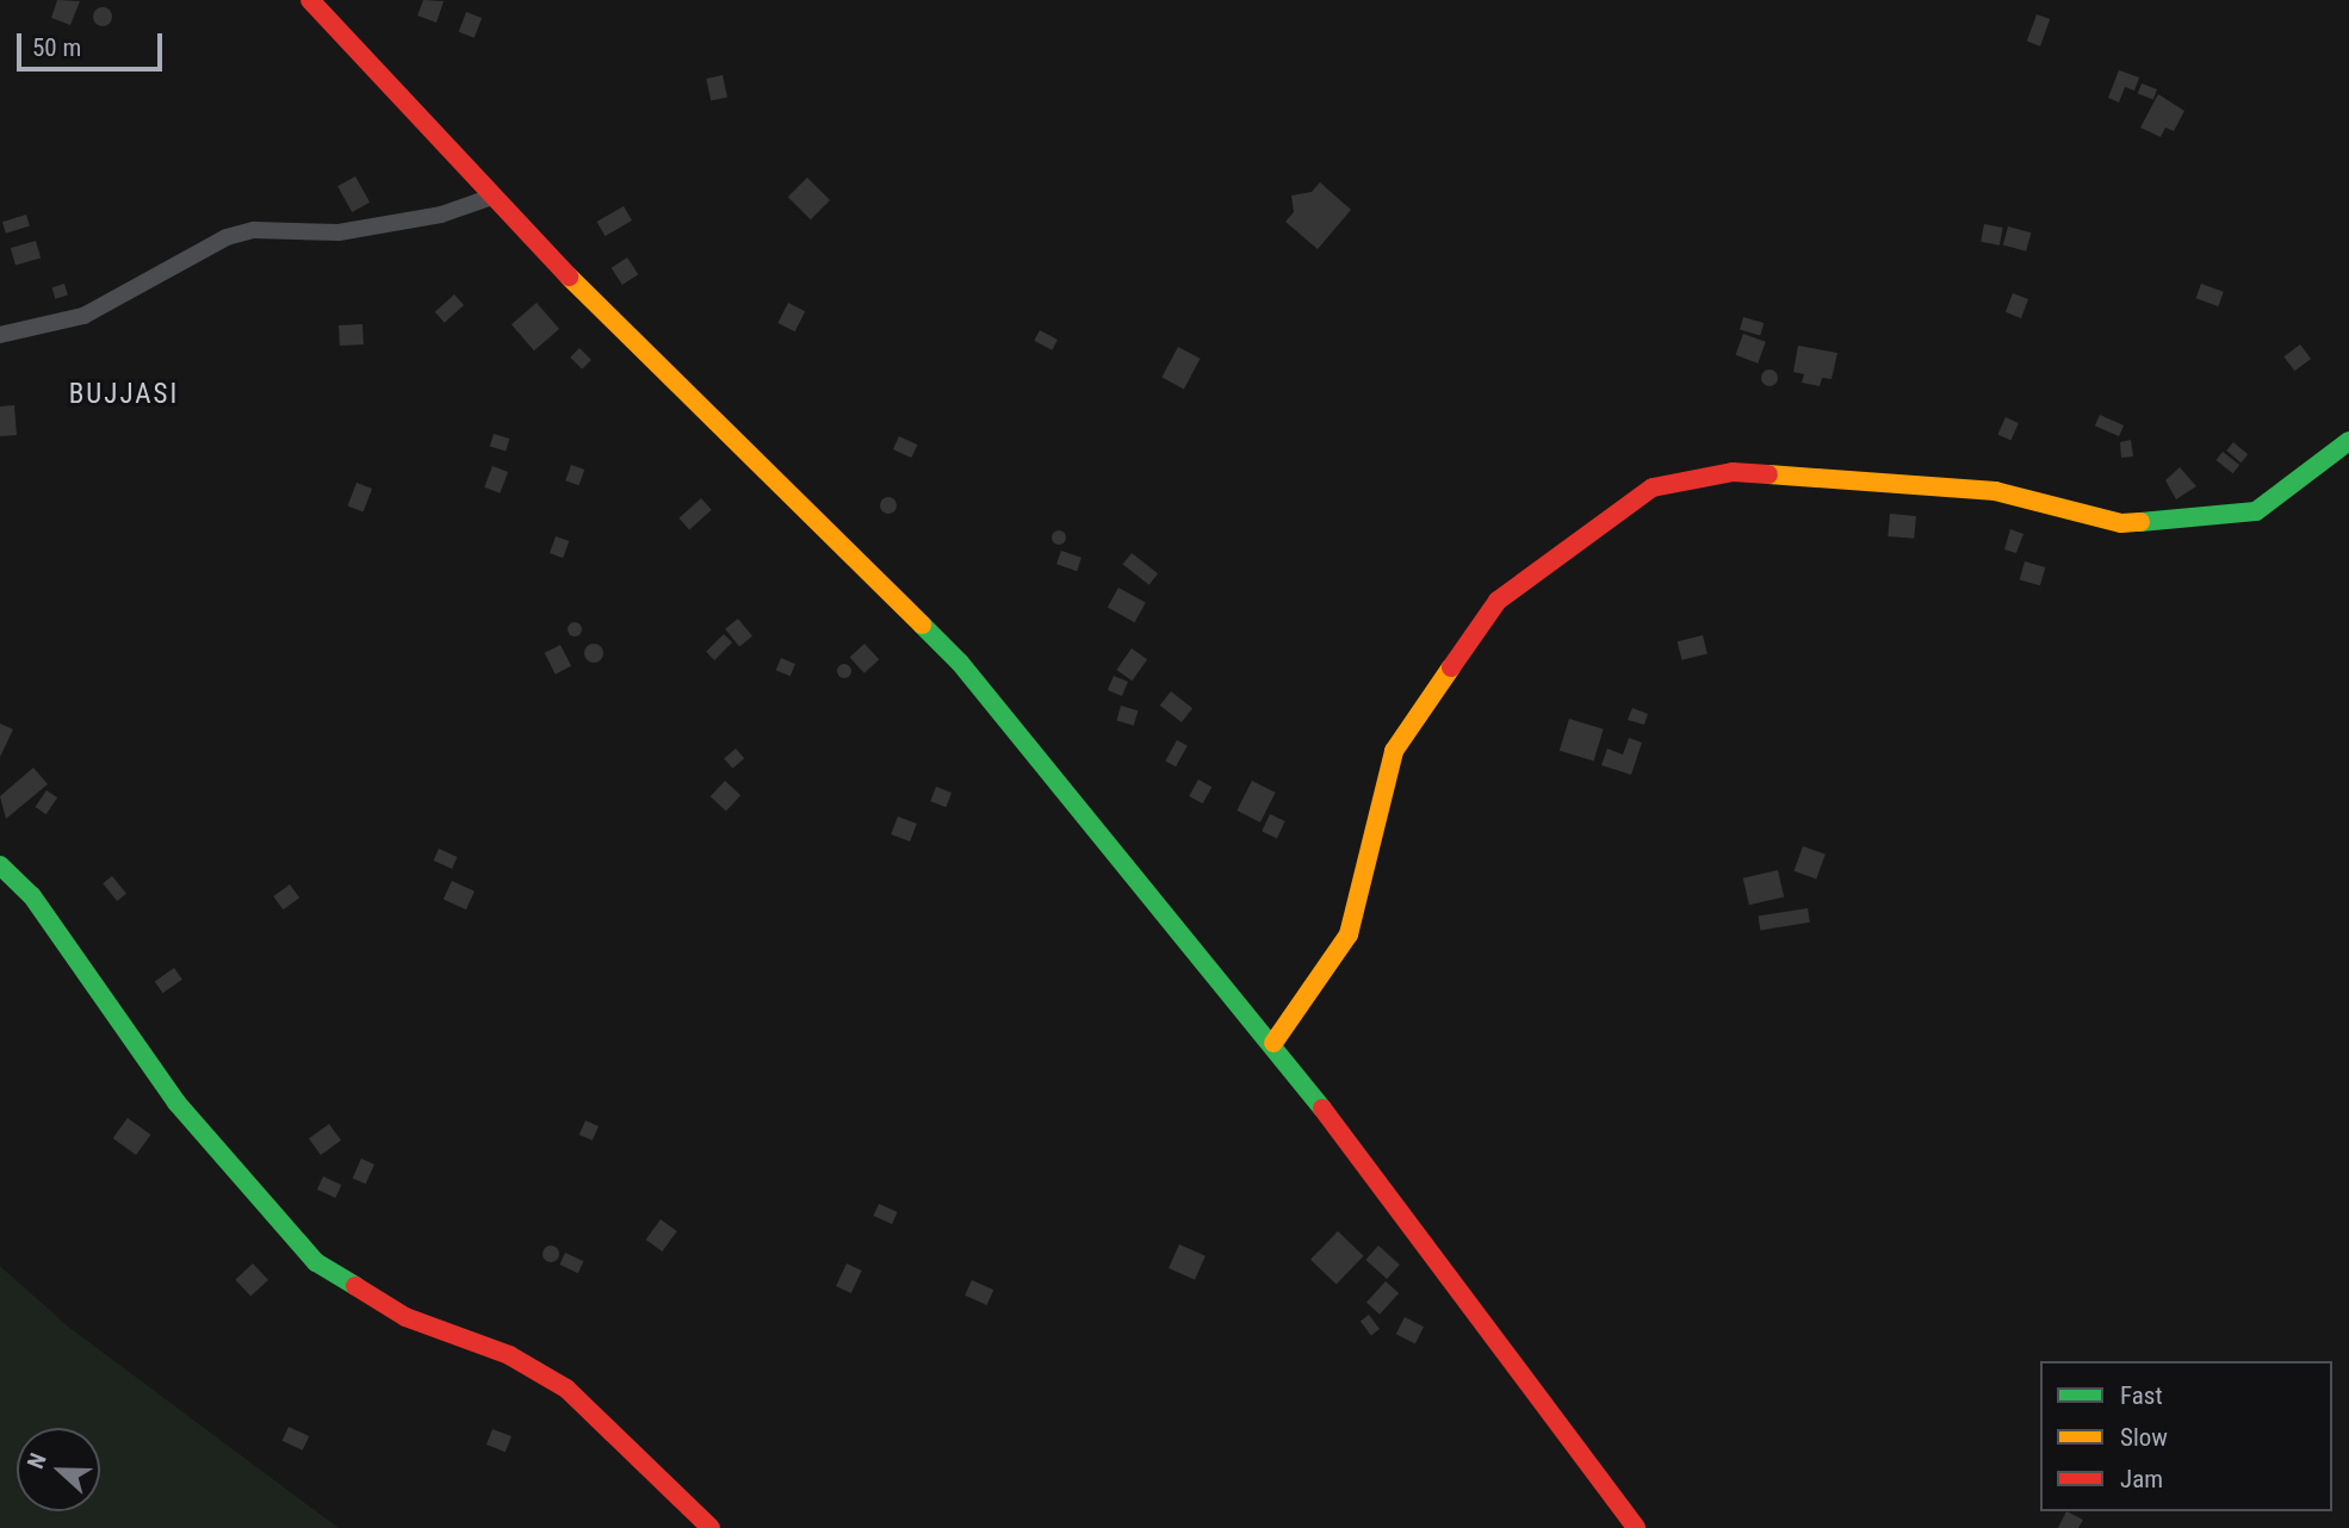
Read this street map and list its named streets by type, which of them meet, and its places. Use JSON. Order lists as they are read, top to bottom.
{
  "districts": ["BUJJASI"],
  "legend": ["Fast", "Slow", "Jam"],
  "scale_bar": "50 m",
  "north": "left"
}
